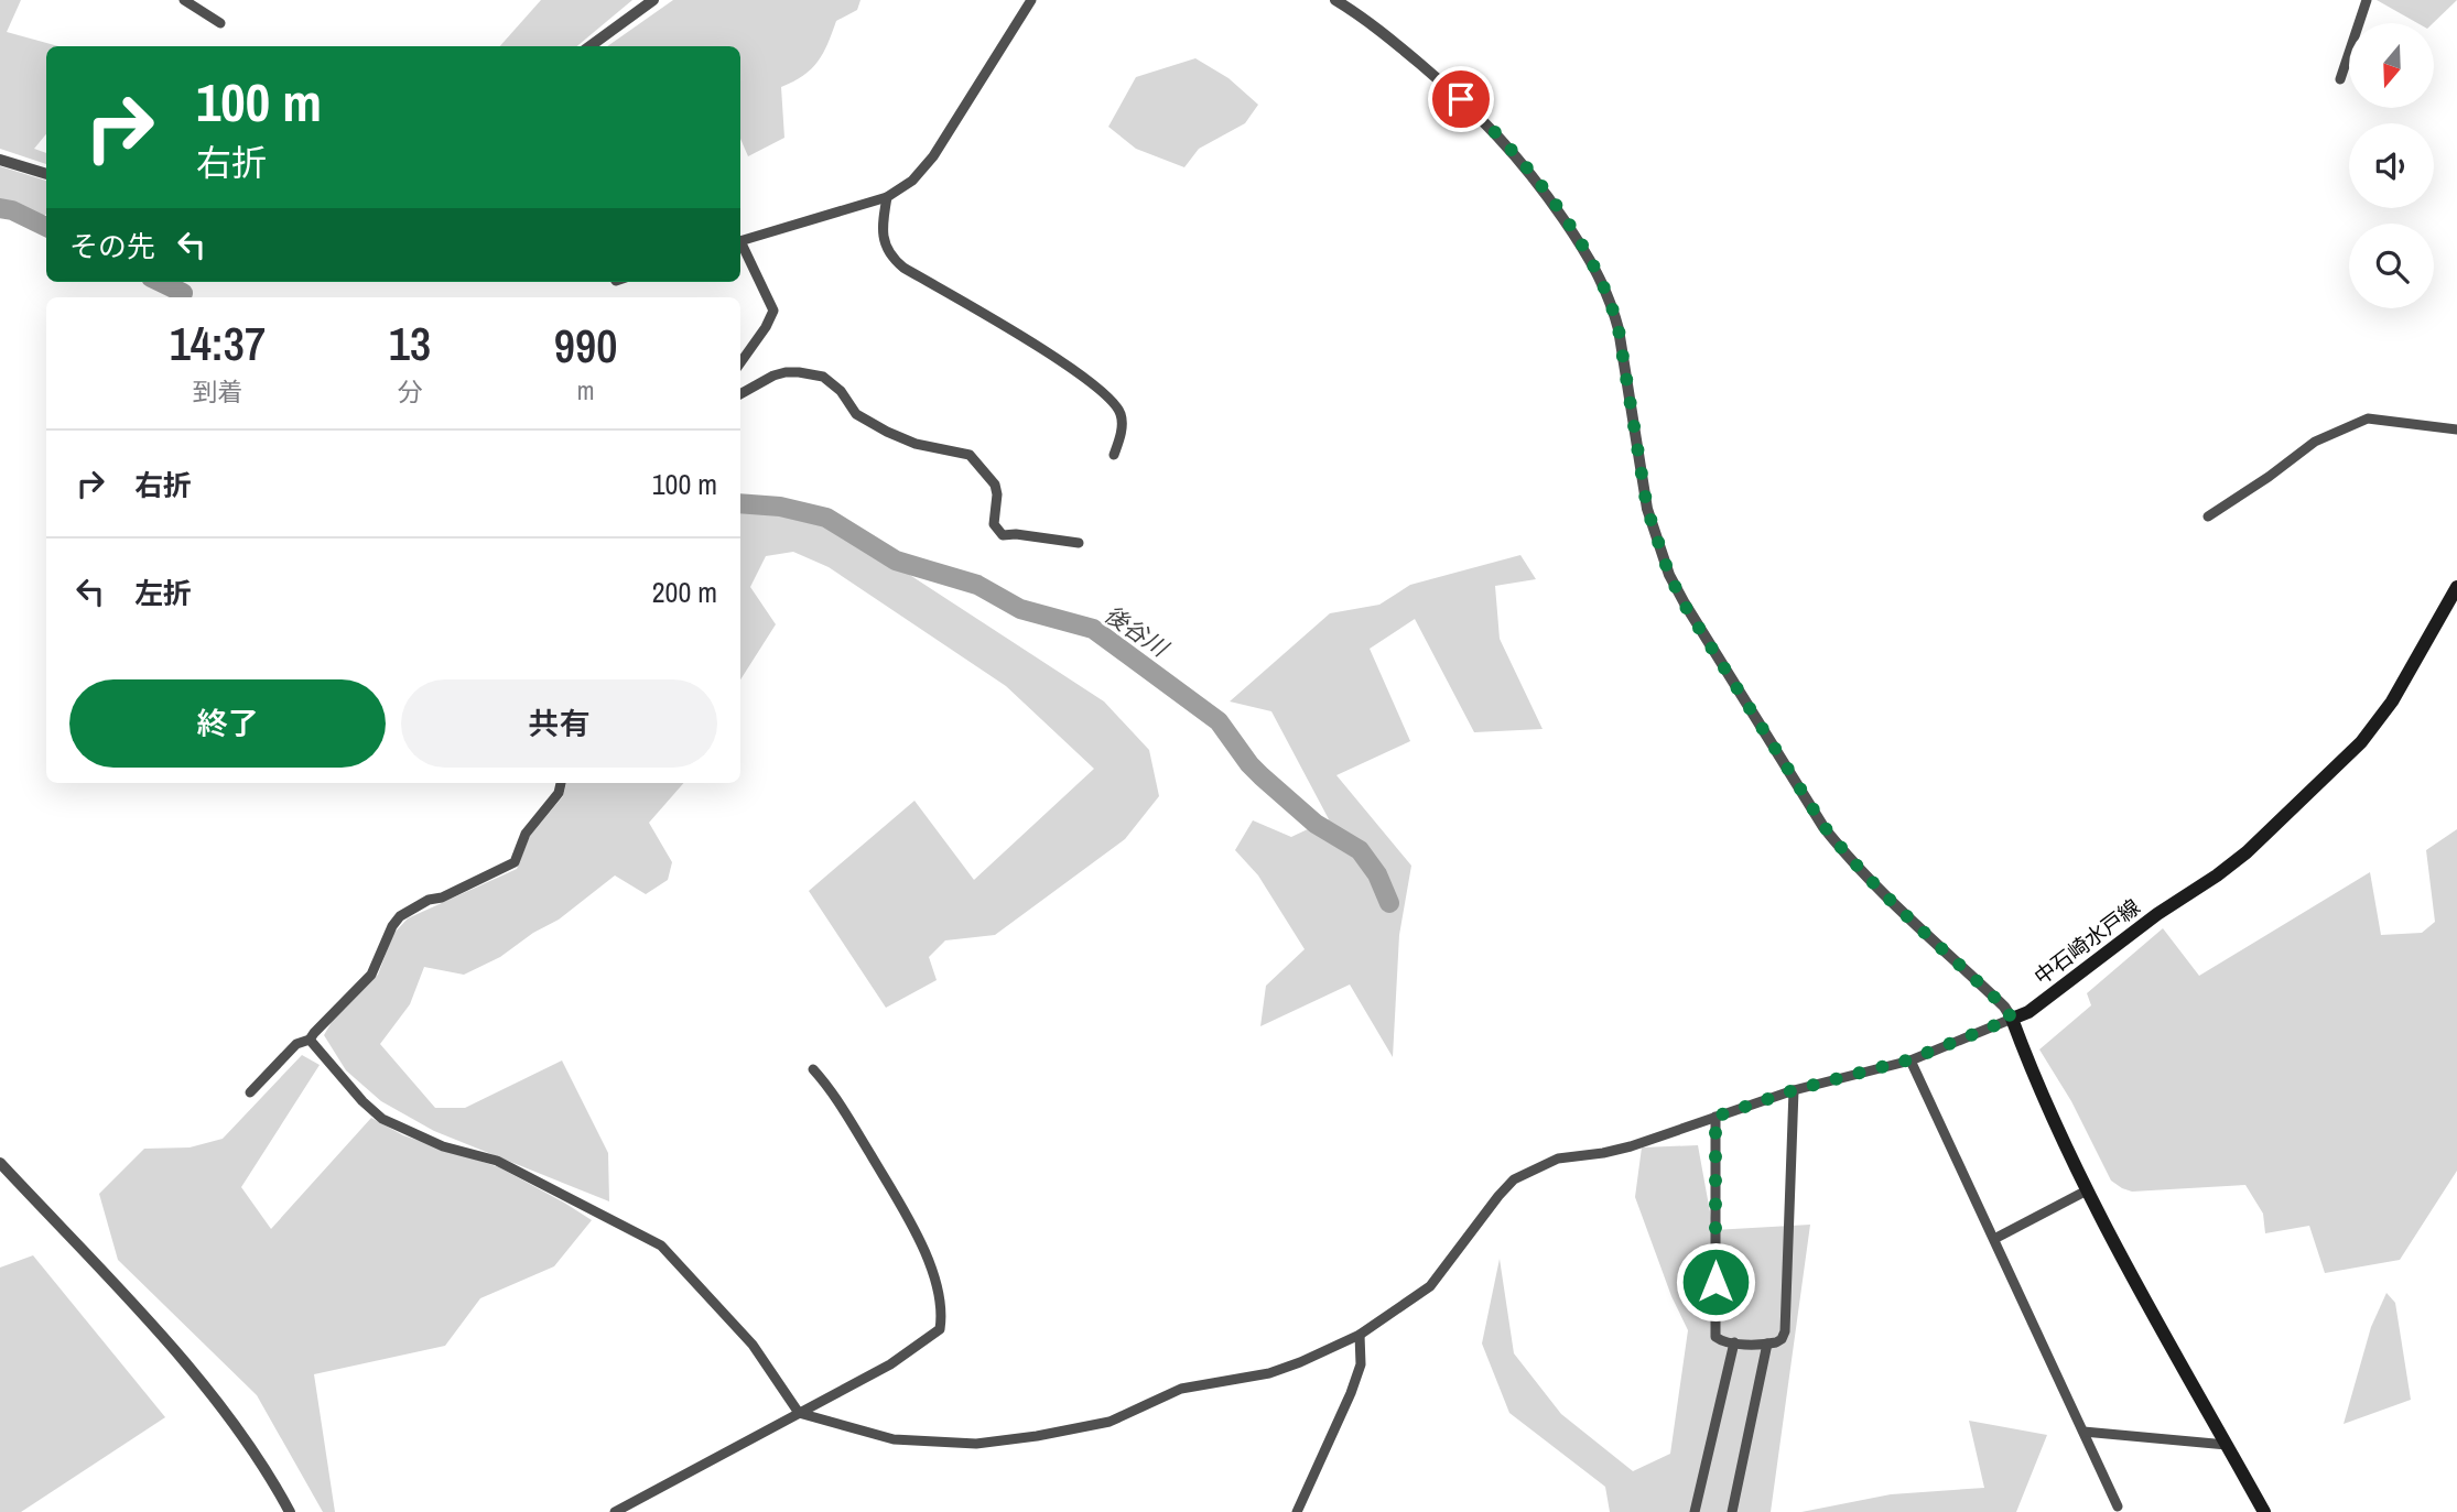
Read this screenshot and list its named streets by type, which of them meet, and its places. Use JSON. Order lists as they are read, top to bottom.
{
  "streets": {
    "main road": ["中石崎水戸線"]
  },
  "water": ["後谷川"],
  "north": "bottom",
  "page": {
    "turn": ["100 m", "右折"],
    "then": "その先",
    "eta": [
      "14:37",
      "到着",
      "13",
      "分",
      "990",
      "m"
    ],
    "list": [
      {
        "name": "右折",
        "value": "100 m"
      },
      {
        "name": "左折",
        "value": "200 m"
      }
    ],
    "buttons": ["終了", "共有"]
  }
}
